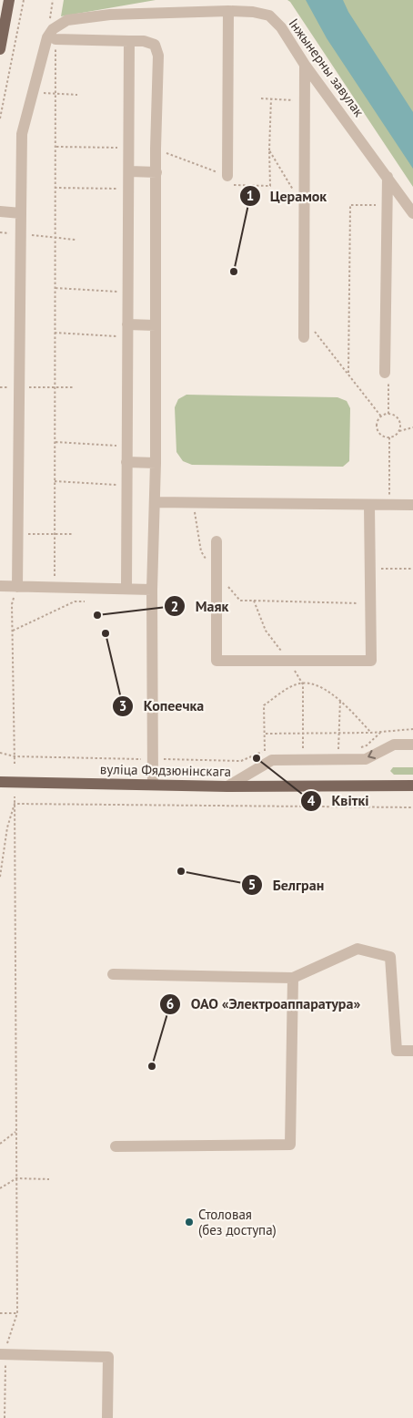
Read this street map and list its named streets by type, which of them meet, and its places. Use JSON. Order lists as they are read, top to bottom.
{
  "streets": {
    "main road": ["вуліца Фядзюнінскага"],
    "street": ["Інжынерны завулак"]
  },
  "places": [
    "Церамок",
    "Маяк",
    "Копеечка",
    "Квіткі",
    "Белгран",
    "ОАО «Электроаппаратура»",
    "Столовая (без доступа)"
  ]
}
